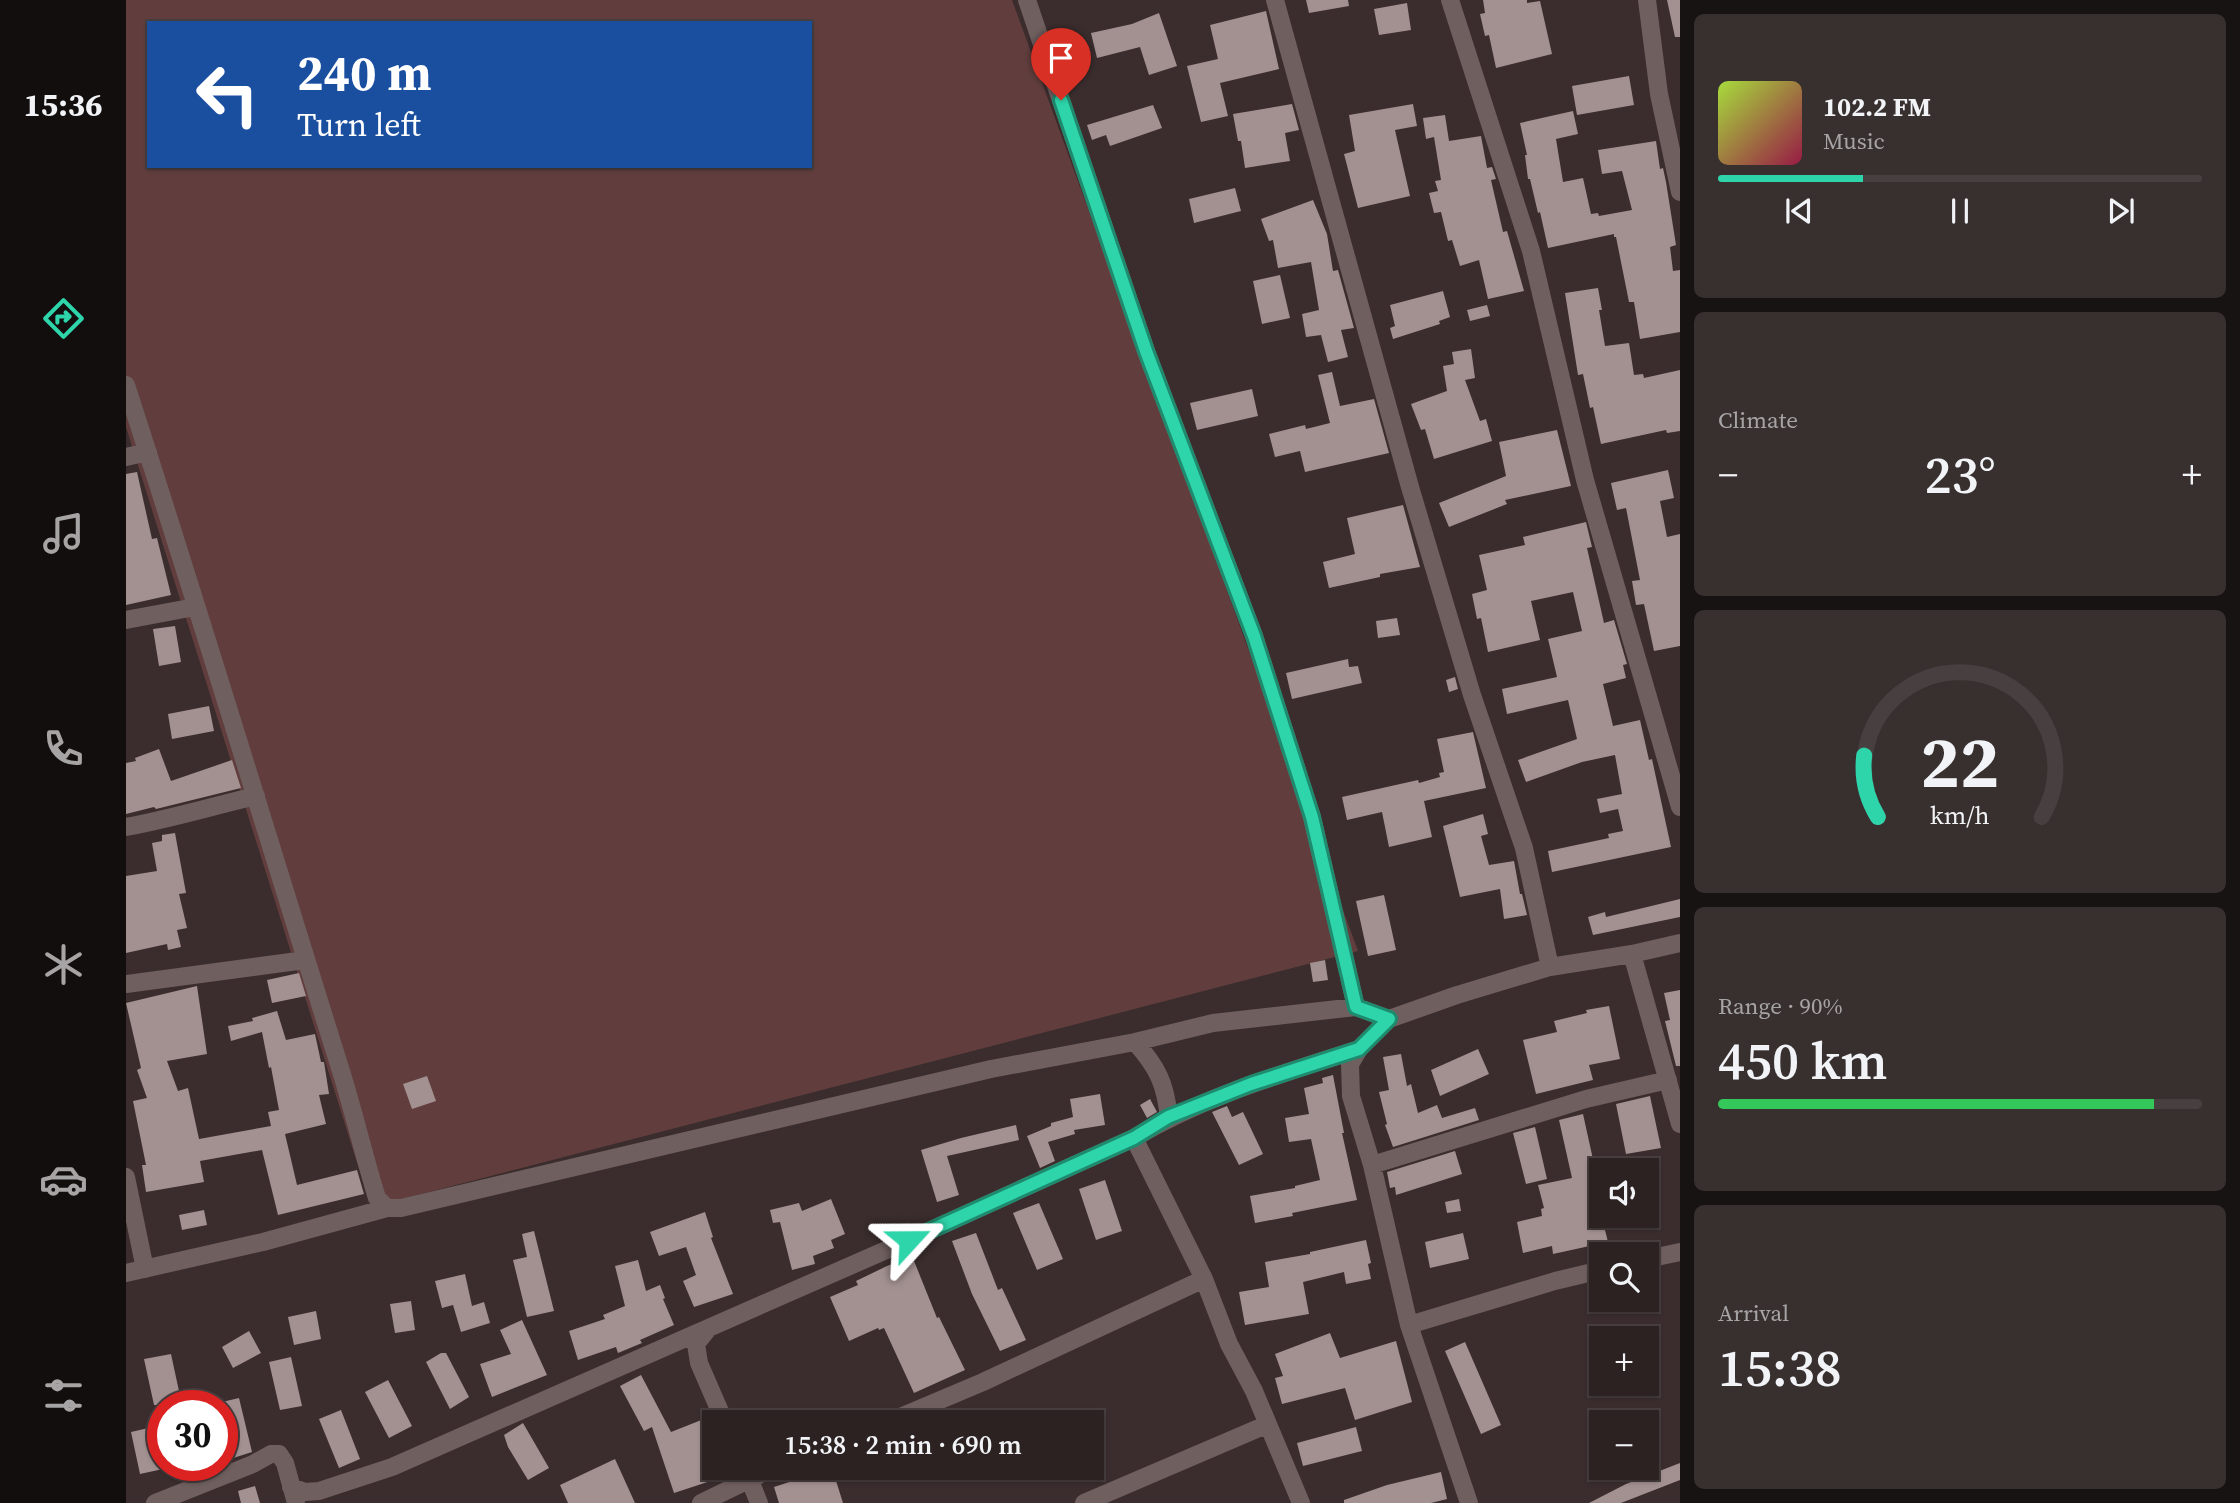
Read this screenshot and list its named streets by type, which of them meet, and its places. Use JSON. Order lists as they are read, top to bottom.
{
  "page": {
    "tabs": "15:36",
    "turn": ["240 m", "Turn left"],
    "song": ["102.2 FM", "Music"],
    "tile": [
      "Climate",
      ["Range · 90%", "450 km"],
      ["Arrival", "15:38"]
    ],
    "heat": ["−", "23°", "+"],
    "map_buttons": ["+", "−"],
    "limit": "30",
    "trip": "15:38 · 2 min · 690 m",
    "gauge": ["22", "km/h"]
  }
}
